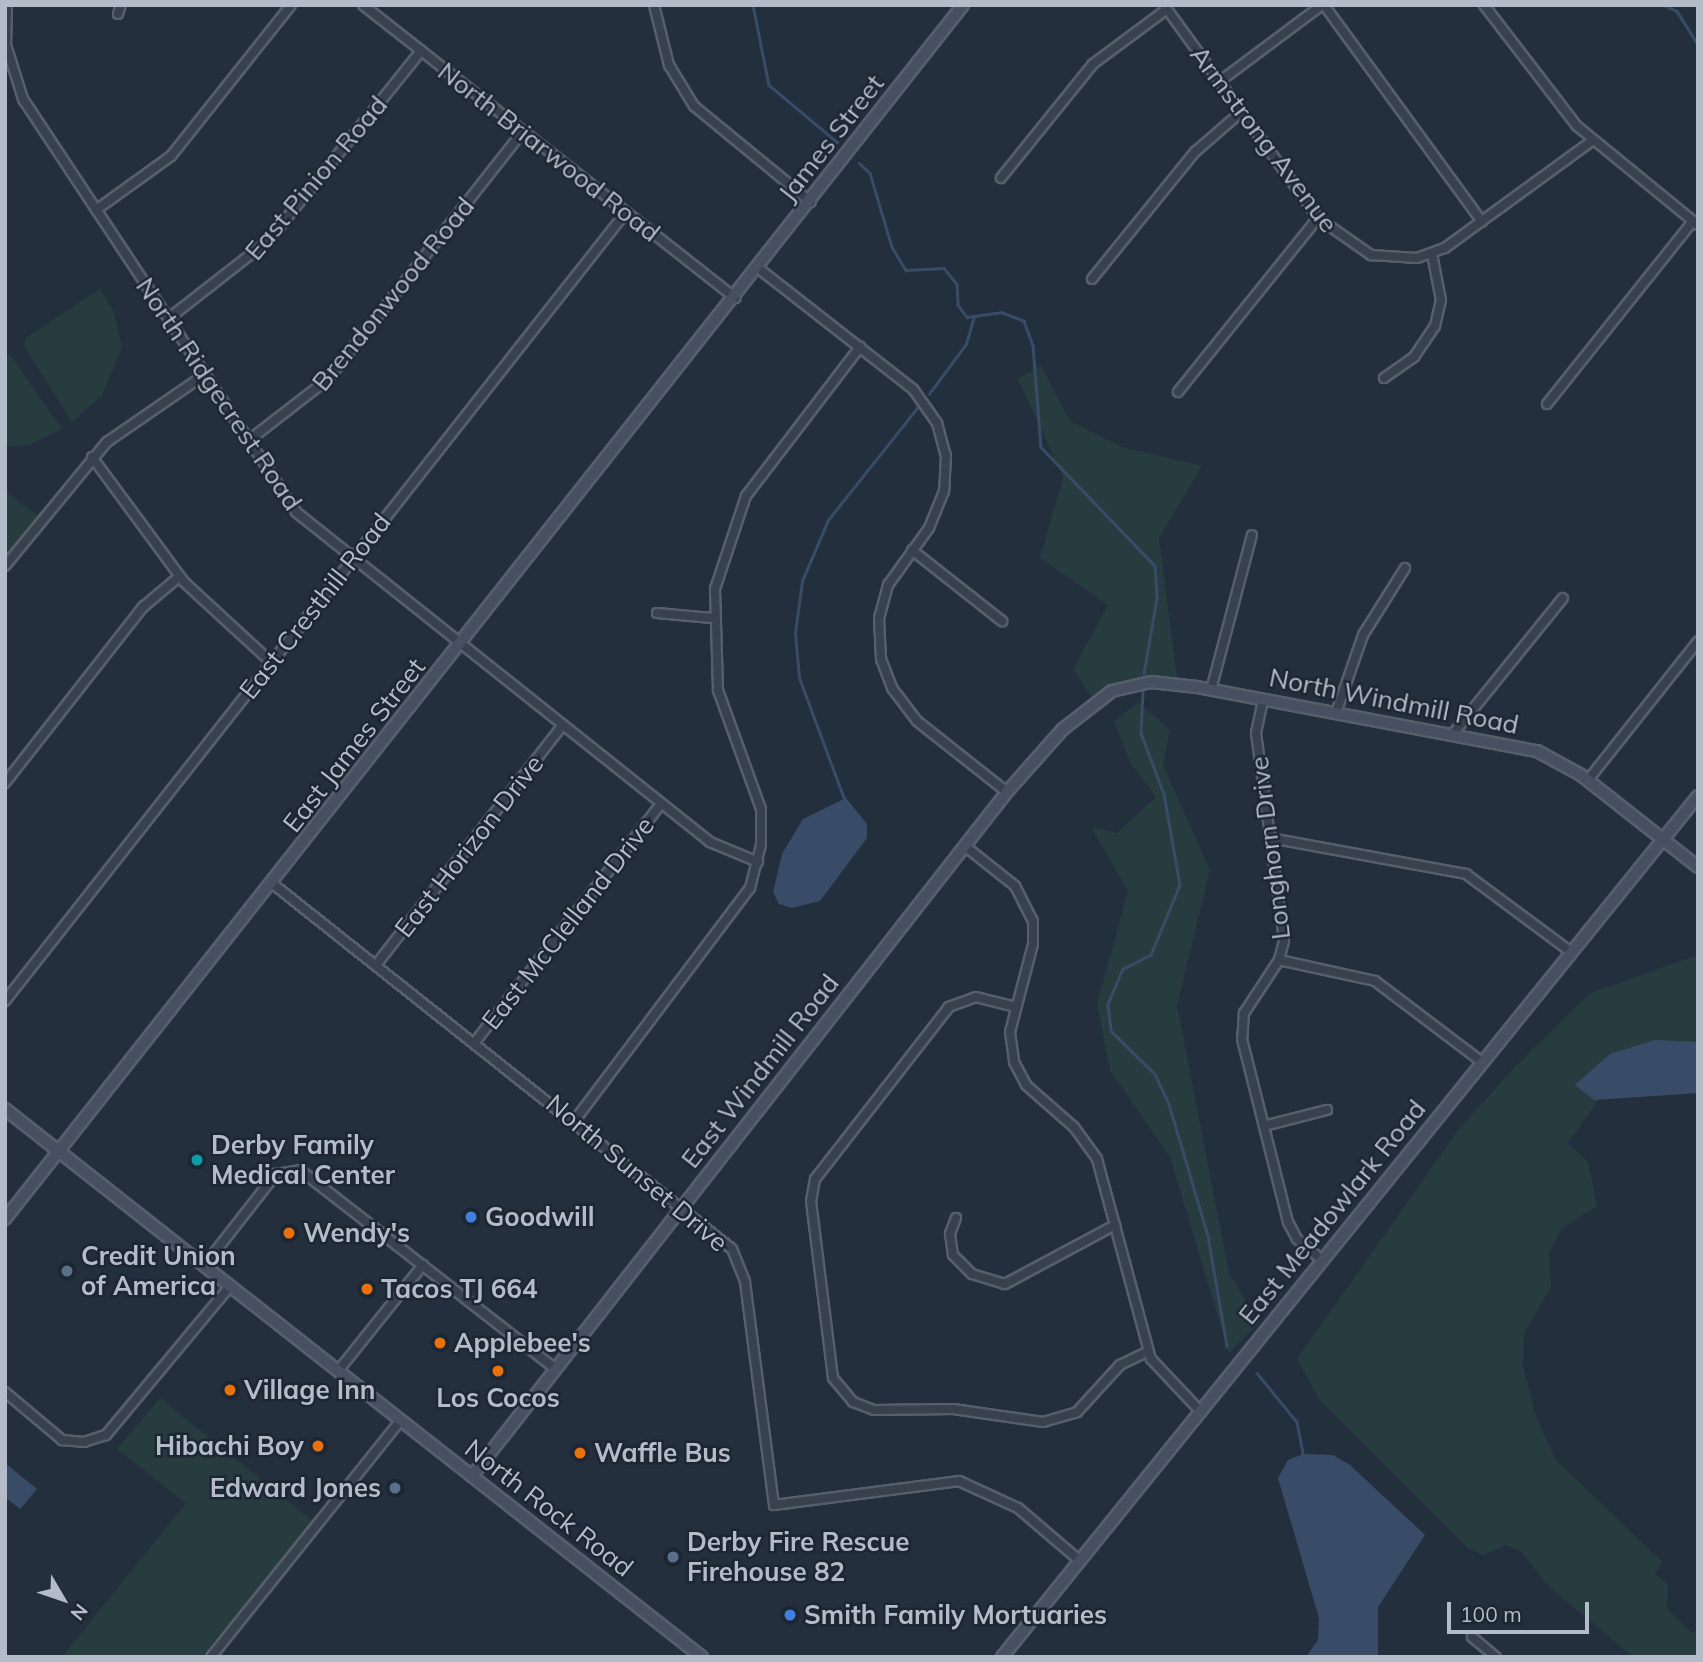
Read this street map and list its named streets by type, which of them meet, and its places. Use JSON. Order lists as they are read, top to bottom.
{
  "streets": {
    "street": [
      "James Street",
      "Armstrong Avenue",
      "North Briarwood Road",
      "East Pinion Road",
      "Brendonwood Road",
      "North Ridgecrest Road",
      "East Cresthill Road",
      "North Windmill Road",
      "East James Street",
      "East Horizon Drive",
      "Longhorn Drive",
      "East McClelland Drive",
      "East Windmill Road",
      "North Sunset Drive",
      "East Meadowlark Road",
      "North Rock Road"
    ]
  },
  "crossings": [
    ["James Street", "North Briarwood Road"],
    ["James Street", "East James Street"],
    ["North Briarwood Road", "East Pinion Road"],
    ["North Briarwood Road", "Brendonwood Road"],
    ["North Briarwood Road", "East Cresthill Road"],
    ["North Briarwood Road", "East James Street"],
    ["East Pinion Road", "North Ridgecrest Road"],
    ["Brendonwood Road", "North Ridgecrest Road"],
    ["North Ridgecrest Road", "East Cresthill Road"],
    ["North Ridgecrest Road", "East James Street"],
    ["North Ridgecrest Road", "East Horizon Drive"],
    ["North Ridgecrest Road", "East McClelland Drive"],
    ["North Windmill Road", "Longhorn Drive"],
    ["North Windmill Road", "East Windmill Road"],
    ["North Windmill Road", "East Meadowlark Road"],
    ["East James Street", "North Sunset Drive"],
    ["East James Street", "North Rock Road"],
    ["East Horizon Drive", "North Sunset Drive"],
    ["Longhorn Drive", "East Meadowlark Road"],
    ["East McClelland Drive", "North Sunset Drive"],
    ["East Windmill Road", "North Sunset Drive"],
    ["East Windmill Road", "North Rock Road"],
    ["North Sunset Drive", "East Meadowlark Road"]
  ],
  "places": [
    "Derby Family Medical Center",
    "Goodwill",
    "Wendy's",
    "Credit Union of America",
    "Tacos TJ 664",
    "Applebee's",
    "Los Cocos",
    "Village Inn",
    "Hibachi Boy",
    "Waffle Bus",
    "Edward Jones",
    "Derby Fire Rescue Firehouse 82",
    "Smith Family Mortuaries"
  ],
  "scale_bar": "100 m",
  "north": "bottom right"
}
